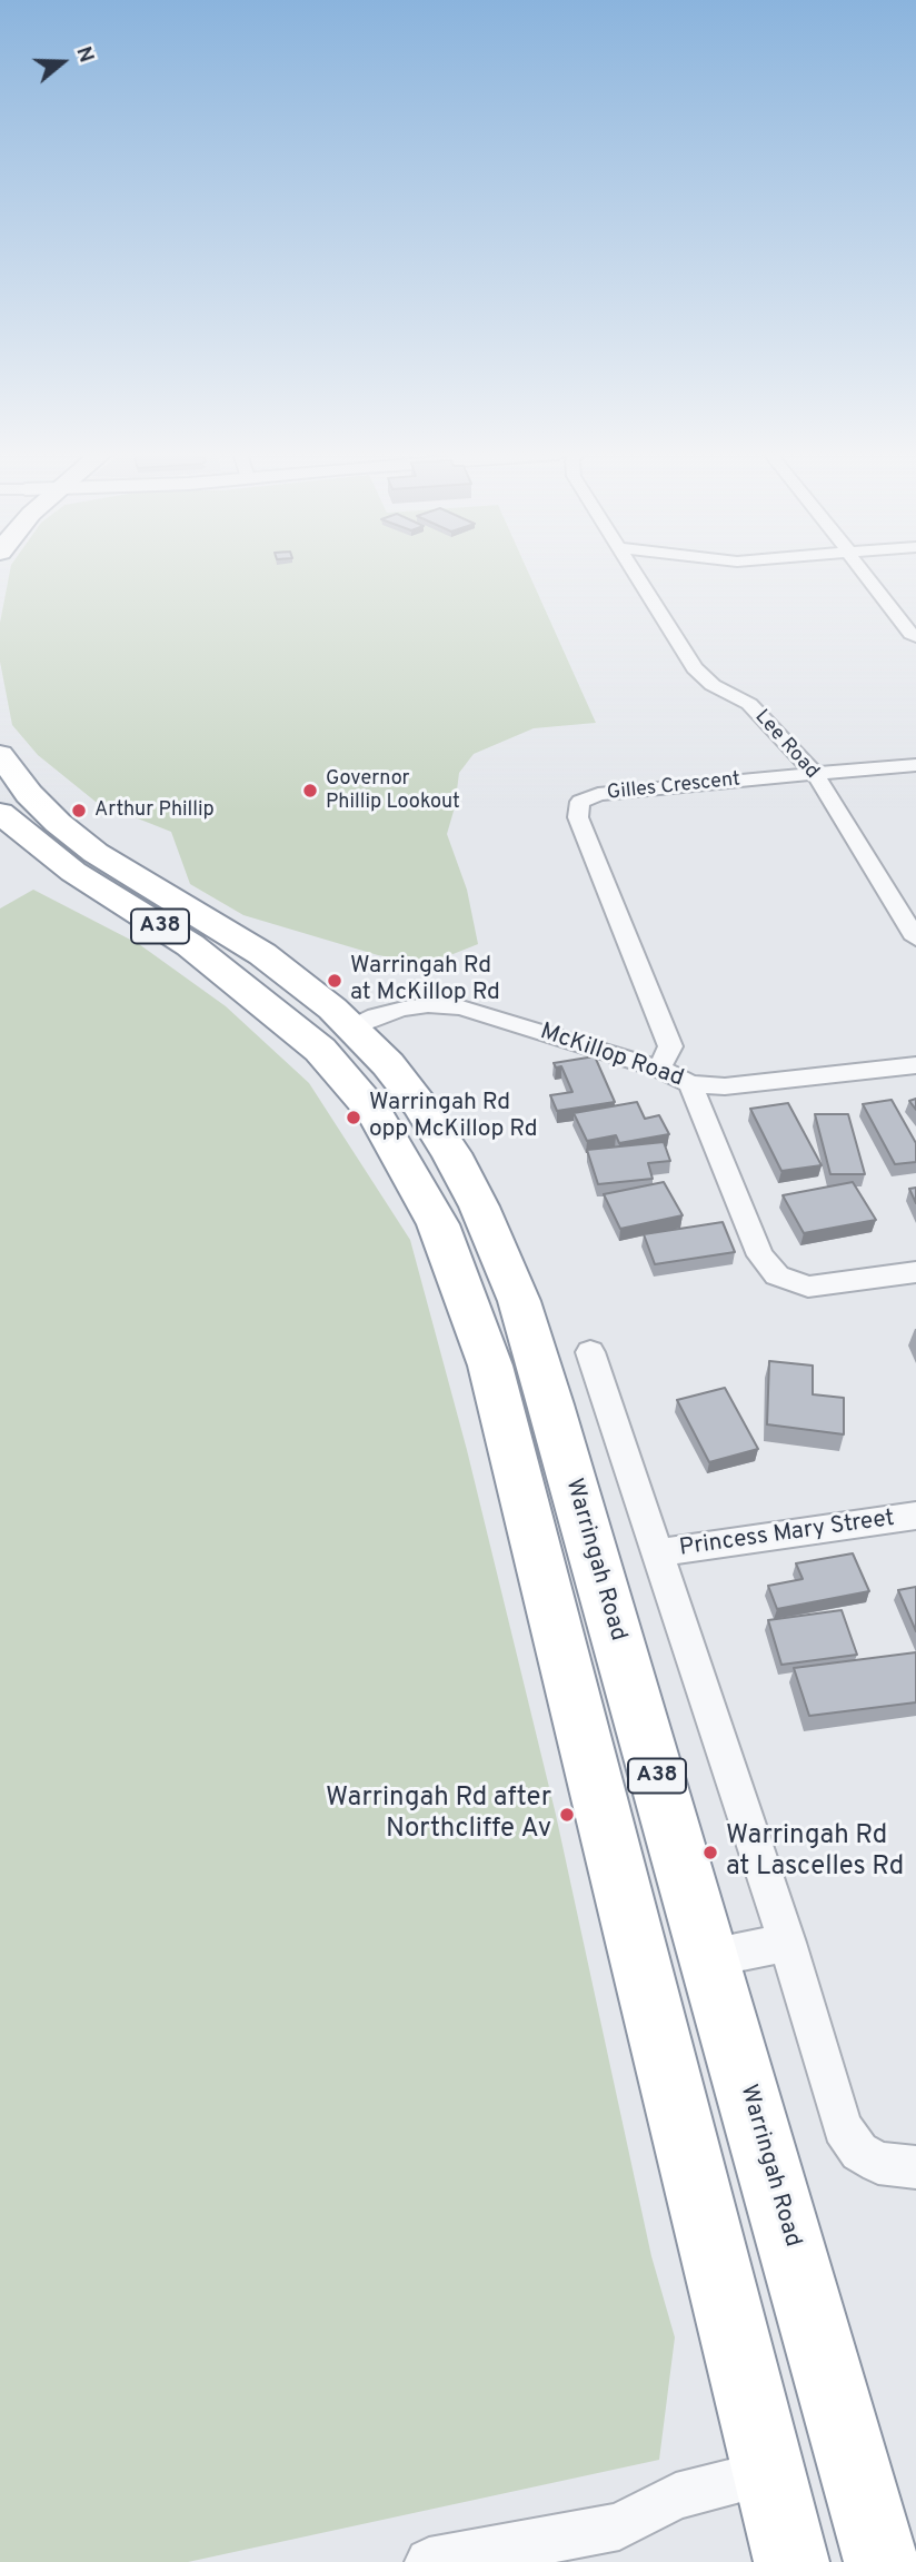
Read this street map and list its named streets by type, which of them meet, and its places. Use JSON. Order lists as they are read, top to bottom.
{
  "streets": {
    "highway": ["A38", "Warringah Road"],
    "street": [
      "Lee Road",
      "Gilles Crescent",
      "McKillop Road",
      "Princess Mary Street"
    ]
  },
  "crossings": [
    ["Lee Road", "Gilles Crescent"],
    ["Gilles Crescent", "McKillop Road"],
    ["McKillop Road", "Warringah Road"]
  ],
  "places": [
    "Governor Phillip Lookout",
    "Arthur Phillip",
    "Warringah Rd at McKillop Rd",
    "Warringah Rd opp McKillop Rd",
    "Warringah Rd after Northcliffe Av",
    "Warringah Rd at Lascelles Rd"
  ],
  "north": "right"
}
